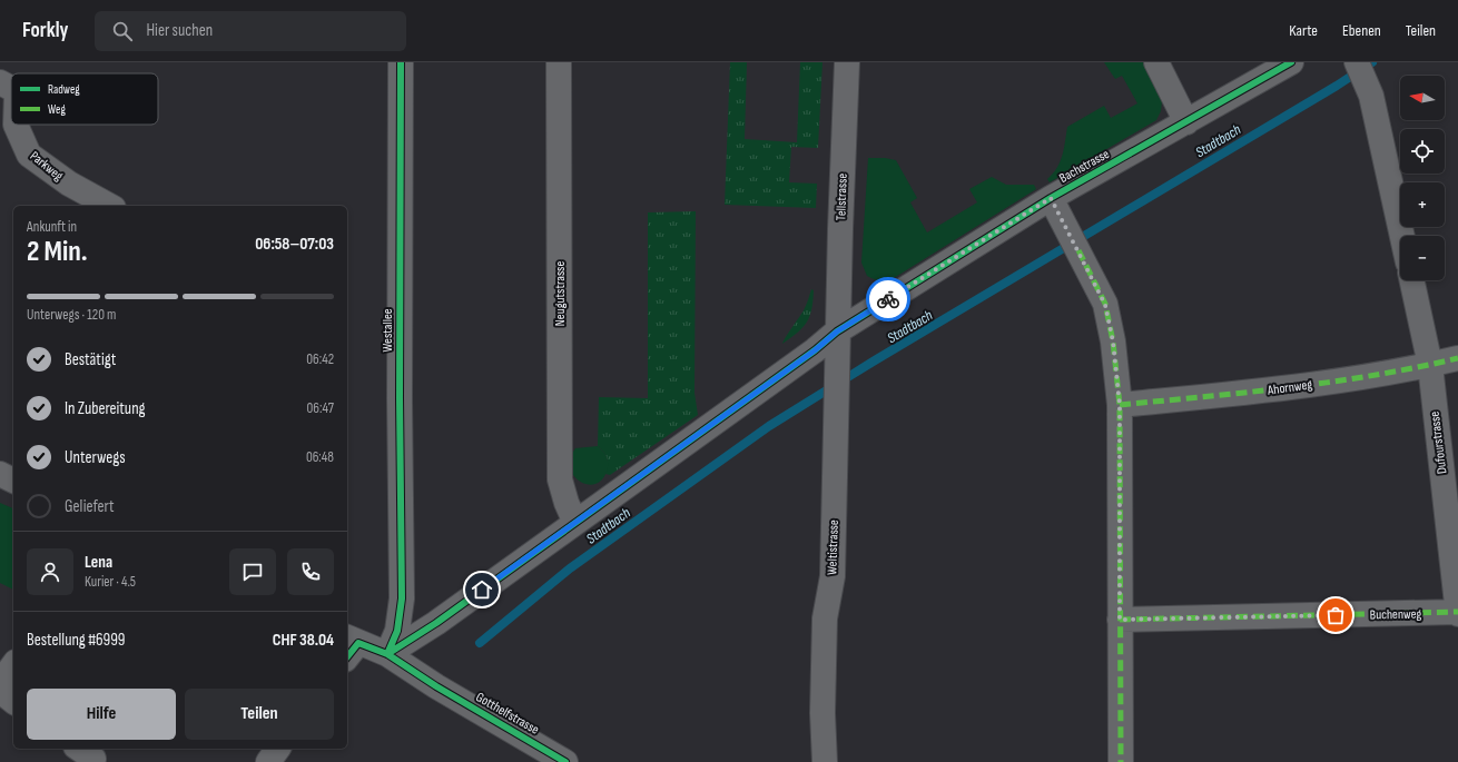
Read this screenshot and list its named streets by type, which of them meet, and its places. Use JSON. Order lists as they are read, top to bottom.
{
  "streets": {
    "street": [
      "Parkweg",
      "Bachstrasse",
      "Tellstrasse",
      "Neugutstrasse",
      "Westallee",
      "Ahornweg",
      "Dufourstrasse",
      "Weltistrasse",
      "Buchenweg",
      "Gotthelfstrasse"
    ]
  },
  "crossings": [
    ["Bachstrasse", "Tellstrasse"],
    ["Bachstrasse", "Neugutstrasse"],
    ["Bachstrasse", "Westallee"],
    ["Bachstrasse", "Weltistrasse"],
    ["Bachstrasse", "Gotthelfstrasse"],
    ["Tellstrasse", "Weltistrasse"],
    ["Westallee", "Gotthelfstrasse"],
    ["Ahornweg", "Dufourstrasse"],
    ["Dufourstrasse", "Buchenweg"]
  ],
  "water": ["Stadtbach"],
  "legend": ["Radweg", "Weg"],
  "north": "left",
  "page": {
    "header": "Forkly",
    "search": "Hier suchen",
    "nav": ["Karte", "Ebenen", "Teilen"],
    "map_buttons": ["+", "−"],
    "heading": ["2 Min.", "Ankunft in", "06:58–07:03"],
    "panel": [
      "Lena",
      "Kurier · 4.5",
      "Bestellung #6999",
      "CHF 38.04"
    ],
    "bar": "Unterwegs · 120 m",
    "list": [
      ["Bestätigt", "06:42"],
      ["In Zubereitung", "06:47"],
      ["Unterwegs", "06:48"],
      "Geliefert"
    ],
    "buttons": ["Hilfe", "Teilen"]
  }
}
